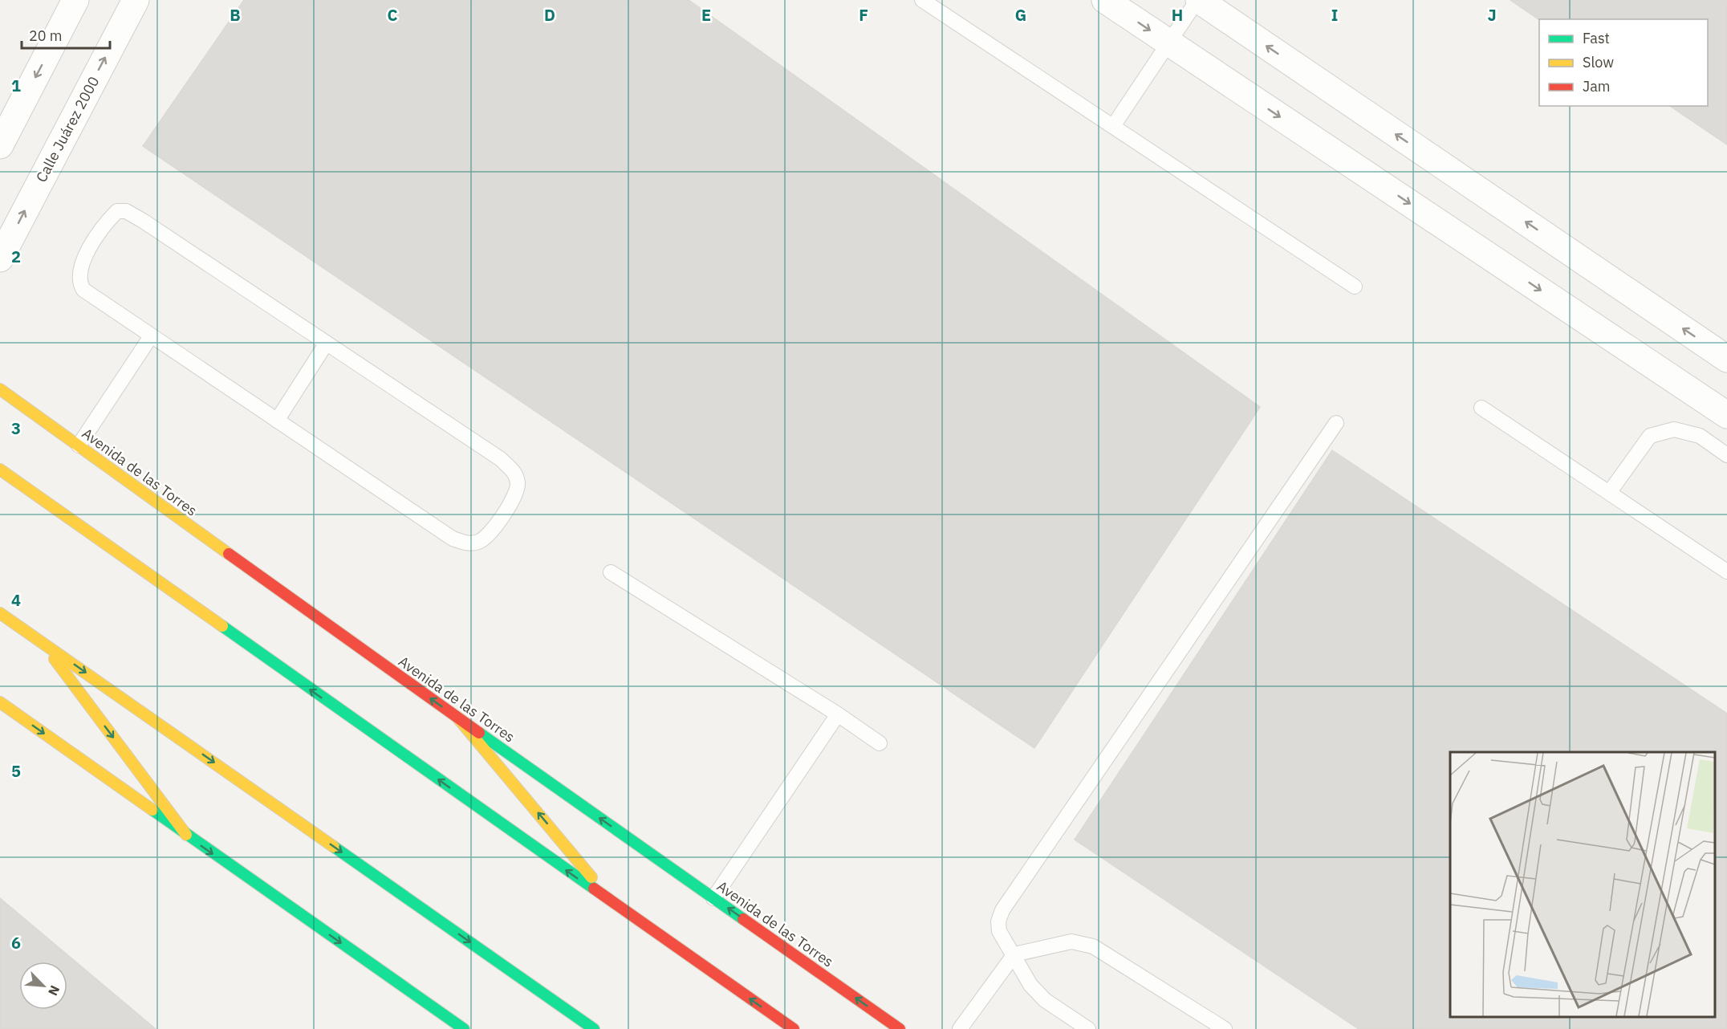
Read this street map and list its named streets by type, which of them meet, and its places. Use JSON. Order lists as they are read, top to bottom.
{
  "streets": {
    "main road": ["Avenida de las Torres"],
    "street": ["Calle Juárez 2000"]
  },
  "legend": ["Fast", "Slow", "Jam"],
  "scale_bar": "20 m",
  "north": "bottom right",
  "grid": {
    "columns": [
      "B",
      "C",
      "D",
      "E",
      "F",
      "G",
      "H",
      "I",
      "J"
    ],
    "rows": [
      "1",
      "2",
      "3",
      "4",
      "5",
      "6"
    ]
  }
}
